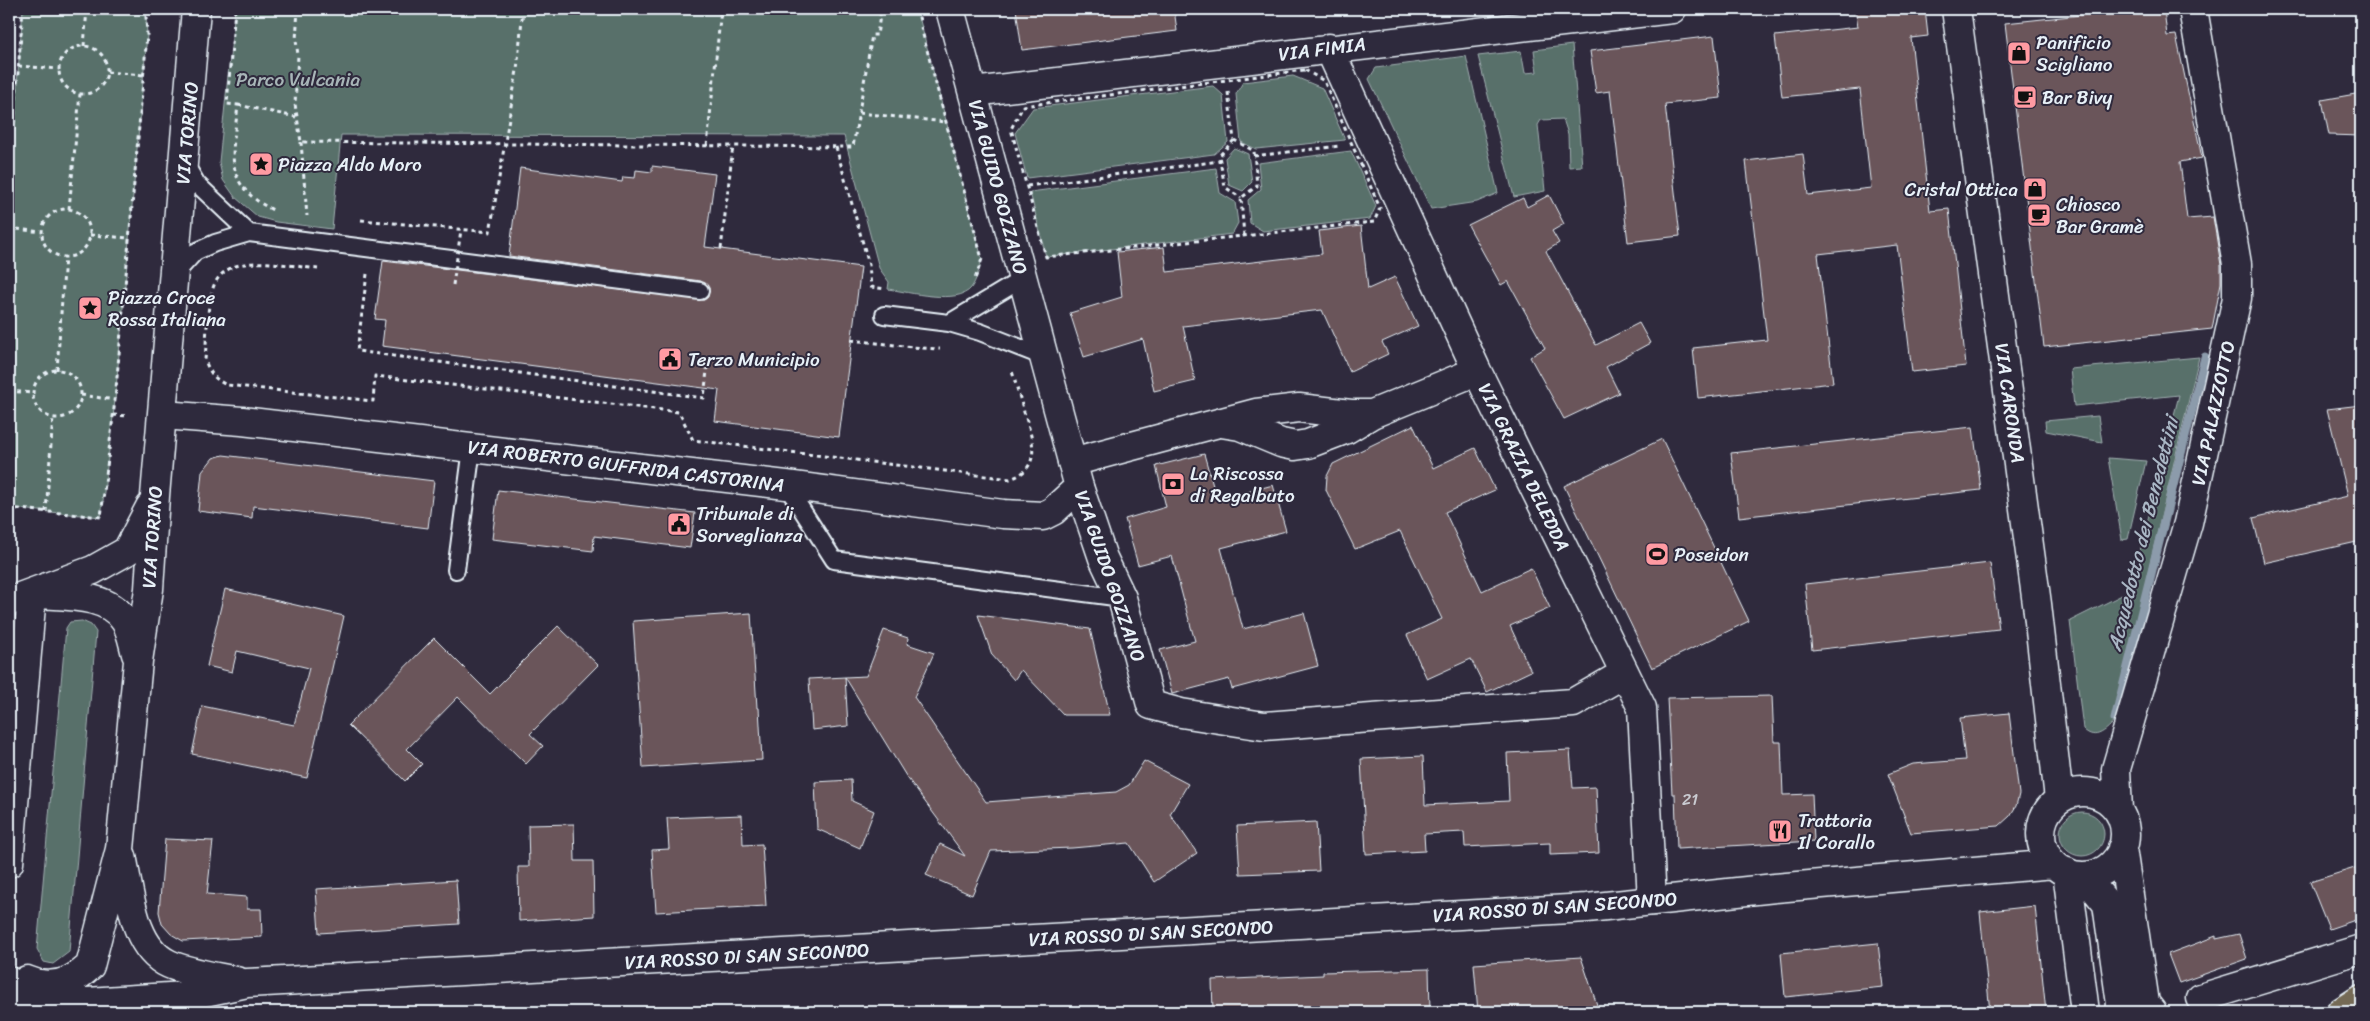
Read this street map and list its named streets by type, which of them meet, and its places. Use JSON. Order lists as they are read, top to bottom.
{
  "streets": {
    "main road": [
      "VIA FIMIA",
      "VIA TORINO",
      "VIA GUIDO GOZZANO",
      "VIA CARONDA",
      "VIA PALAZZOTTO",
      "VIA ROBERTO GIUFFRIDA CASTORINA",
      "VIA GRAZIA DELEDDA",
      "VIA ROSSO DI SAN SECONDO"
    ]
  },
  "crossings": [
    ["VIA FIMIA", "VIA GUIDO GOZZANO"],
    ["VIA FIMIA", "VIA GRAZIA DELEDDA"],
    ["VIA TORINO", "VIA ROBERTO GIUFFRIDA CASTORINA"],
    ["VIA GUIDO GOZZANO", "VIA ROBERTO GIUFFRIDA CASTORINA"],
    ["VIA GUIDO GOZZANO", "VIA GRAZIA DELEDDA"],
    ["VIA CARONDA", "VIA PALAZZOTTO"],
    ["VIA CARONDA", "VIA ROSSO DI SAN SECONDO"],
    ["VIA PALAZZOTTO", "VIA ROSSO DI SAN SECONDO"],
    ["VIA GRAZIA DELEDDA", "VIA ROSSO DI SAN SECONDO"]
  ],
  "water": ["Acquedotto dei Benedettini"],
  "parks": ["Parco Vulcania"],
  "places": {
    "shop": ["Panificio Scigliano", "Cristal Ottica"],
    "cafe": ["Bar Bivy", "Chiosco Bar Gramè"],
    "place": ["Piazza Aldo Moro", "Piazza Croce Rossa Italiana"],
    "public building": ["Terzo Municipio", "Tribunale di Sorveglianza"],
    "bank": ["La Riscossa di Regalbuto"],
    "sports": ["Poseidon"],
    "restaurant": ["Trattoria Il Corallo"]
  },
  "house_numbers": ["21"]
}
